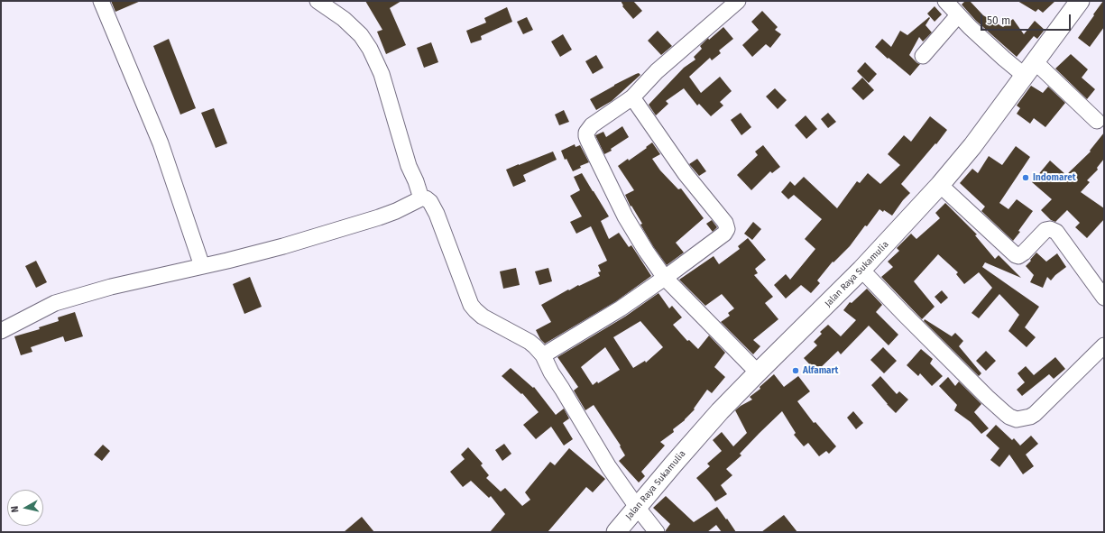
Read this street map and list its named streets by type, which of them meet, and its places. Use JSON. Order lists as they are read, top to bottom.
{
  "streets": {
    "main road": ["Jalan Raya Sukamulia"]
  },
  "places": ["Indomaret", "Alfamart"],
  "scale_bar": "50 m",
  "north": "left"
}
